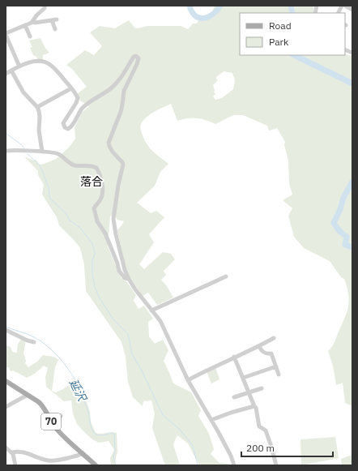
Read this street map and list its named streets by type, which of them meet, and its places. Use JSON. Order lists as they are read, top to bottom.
{
  "streets": {
    "main road": ["70"]
  },
  "districts": ["落合"],
  "water": ["延沢"],
  "legend": ["Road", "Park"],
  "scale_bar": "200 m"
}
